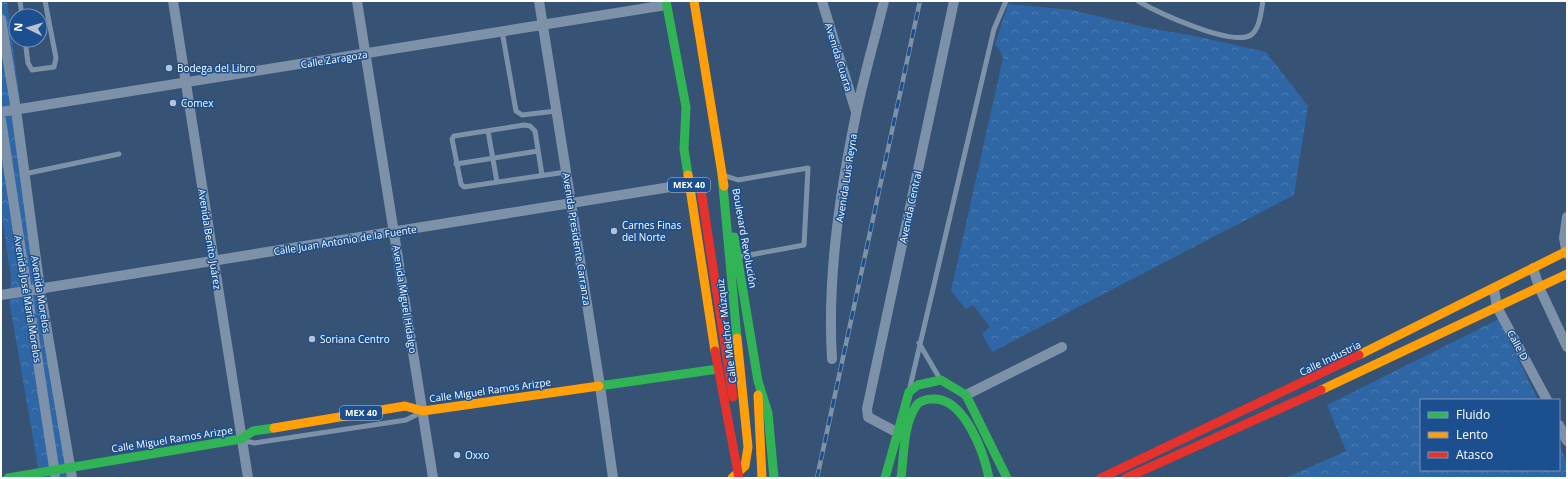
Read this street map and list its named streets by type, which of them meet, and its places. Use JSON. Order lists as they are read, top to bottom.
{
  "streets": {
    "main road": [
      "MEX 40",
      "Boulevard Revolución",
      "Calle Melchor Múzquiz",
      "Calle Industria",
      "Calle Miguel Ramos Arizpe"
    ],
    "street": [
      "Avenida Cuarta",
      "Calle Zaragoza",
      "Avenida Luis Reyna",
      "Avenida Central",
      "Avenida Benito Juárez",
      "Avenida Presidente Carranza",
      "Calle Juan Antonio de la Fuente",
      "Avenida Morelos",
      "Avenida José María Morelos",
      "Avenida Miguel Hidalgo",
      "Calle D"
    ]
  },
  "crossings": [
    ["Avenida Cuarta", "Avenida Luis Reyna"],
    ["Calle Zaragoza", "MEX 40"],
    ["Calle Zaragoza", "Avenida Benito Juárez"],
    ["Calle Zaragoza", "Avenida Presidente Carranza"],
    ["Calle Zaragoza", "Avenida Morelos"],
    ["Calle Zaragoza", "Avenida Miguel Hidalgo"],
    ["MEX 40", "Calle Juan Antonio de la Fuente"],
    ["MEX 40", "Calle Melchor Múzquiz"],
    ["MEX 40", "Calle Miguel Ramos Arizpe"],
    ["Boulevard Revolución", "Calle Melchor Múzquiz"],
    ["Avenida Benito Juárez", "Calle Juan Antonio de la Fuente"],
    ["Avenida Benito Juárez", "Calle Miguel Ramos Arizpe"],
    ["Avenida Presidente Carranza", "Calle Juan Antonio de la Fuente"],
    ["Avenida Presidente Carranza", "Calle Miguel Ramos Arizpe"],
    ["Calle Juan Antonio de la Fuente", "Avenida Morelos"],
    ["Calle Juan Antonio de la Fuente", "Avenida José María Morelos"],
    ["Calle Juan Antonio de la Fuente", "Avenida Miguel Hidalgo"],
    ["Avenida Morelos", "Calle Miguel Ramos Arizpe"],
    ["Avenida José María Morelos", "Calle Miguel Ramos Arizpe"],
    ["Avenida Miguel Hidalgo", "Calle Miguel Ramos Arizpe"],
    ["Calle D", "Calle Industria"]
  ],
  "places": [
    "Bodega del Libro",
    "Comex",
    "Carnes Finas del Norte",
    "Soriana Centro",
    "Oxxo"
  ],
  "legend": ["Fluido", "Lento", "Atasco"],
  "north": "left"
}
